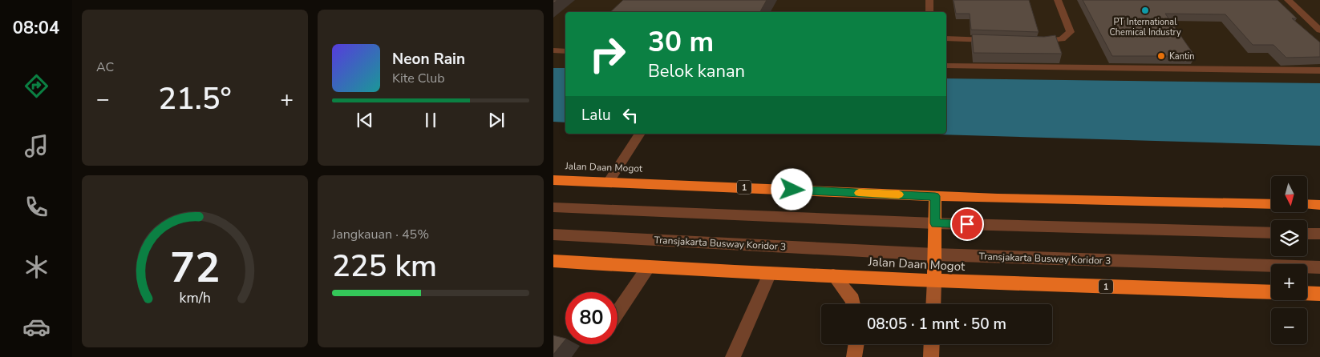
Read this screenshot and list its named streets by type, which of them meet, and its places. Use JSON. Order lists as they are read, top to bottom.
{
  "streets": {
    "highway": ["Jalan Daan Mogot", "1"],
    "street": ["Transjakarta Busway Koridor 3"]
  },
  "places": ["PT International Chemical Industry", "Kantin"],
  "north": "bottom",
  "page": {
    "tabs": "08:04",
    "tile": [
      "AC",
      ["Jangkauan · 45%", "225 km"]
    ],
    "turn": ["30 m", "Belok kanan"],
    "song": ["Neon Rain", "Kite Club"],
    "heat": ["−", "21.5°", "+"],
    "then": "Lalu",
    "map_buttons": ["+", "−"],
    "limit": "80",
    "trip": "08:05 · 1 mnt · 50 m",
    "gauge": ["72", "km/h"]
  }
}
